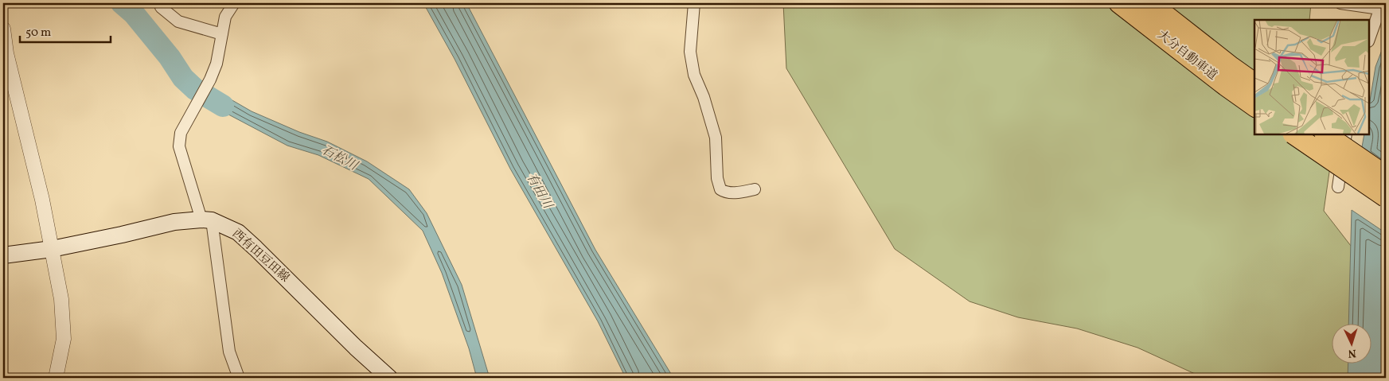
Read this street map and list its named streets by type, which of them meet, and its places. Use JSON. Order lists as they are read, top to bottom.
{
  "streets": {
    "highway": ["大分自動車道"],
    "main road": ["西有田豆田線"]
  },
  "water": ["石松川", "有田川"],
  "scale_bar": "50 m",
  "north": "bottom"
}
